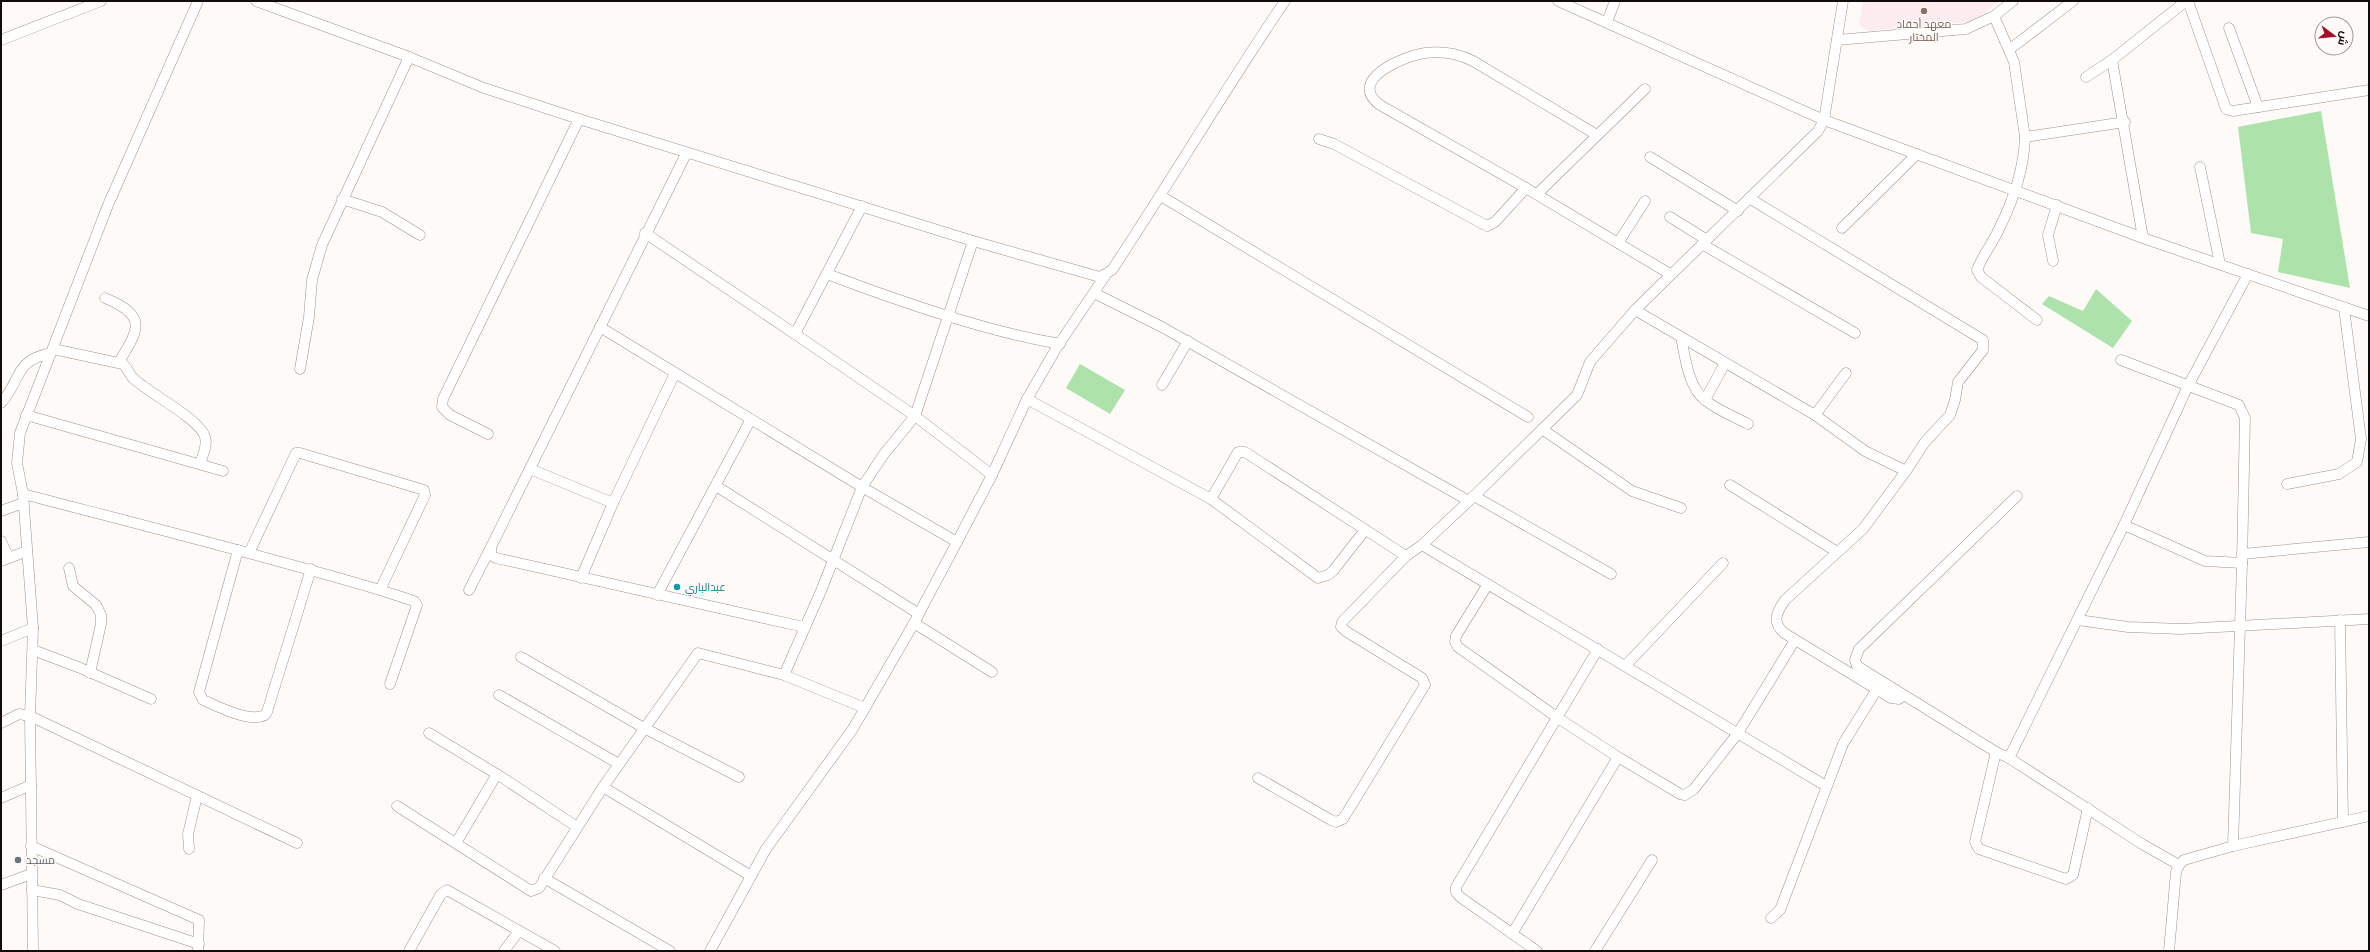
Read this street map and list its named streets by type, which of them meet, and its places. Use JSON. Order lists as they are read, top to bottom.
{
  "places": ["معهد أحفاد المختار", "عبدالباري", "مسجد"],
  "north": "right"
}
